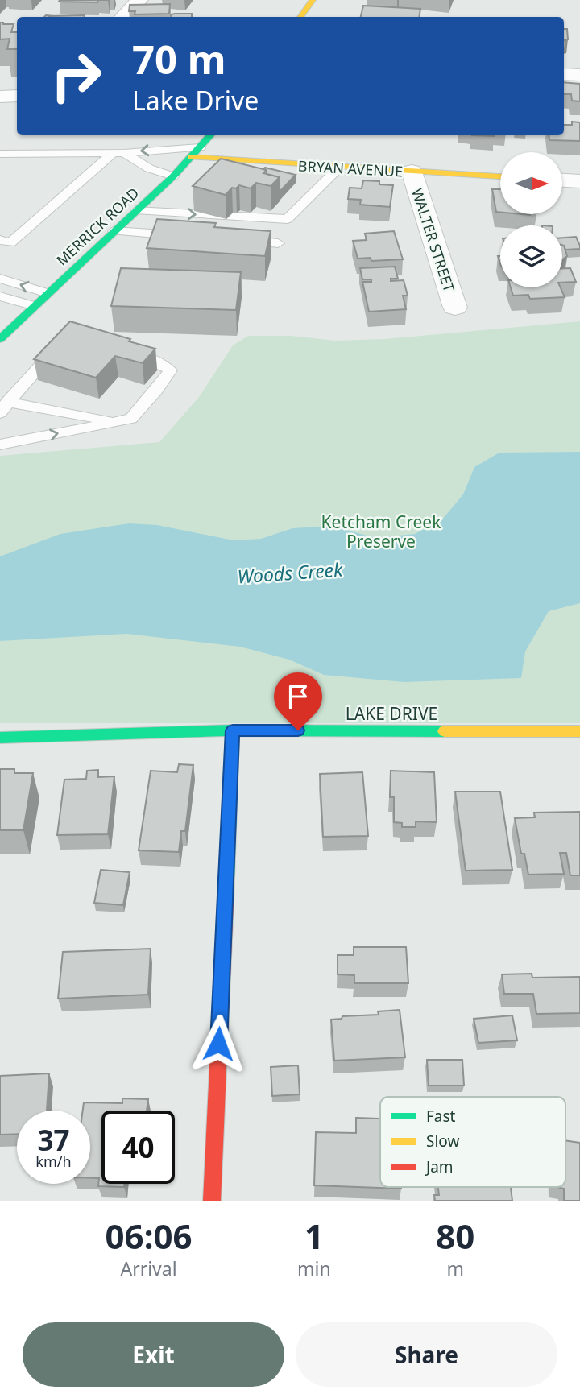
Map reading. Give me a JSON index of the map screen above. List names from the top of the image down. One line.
{"streets":{"street":["BRYAN AVENUE","MERRICK ROAD","WALTER STREET","LAKE DRIVE"]},"crossings":[["BRYAN AVENUE","MERRICK ROAD"],["BRYAN AVENUE","WALTER STREET"]],"water":["Woods Creek"],"parks":["Ketcham Creek Preserve"],"legend":["Fast","Slow","Jam"],"north":"right","page":{"turn":["70 m","Lake Drive"],"speed":"37 km/h","limit":"40","eta":["06:06","Arrival","1","min","80","m"],"buttons":["Exit","Share"]}}
